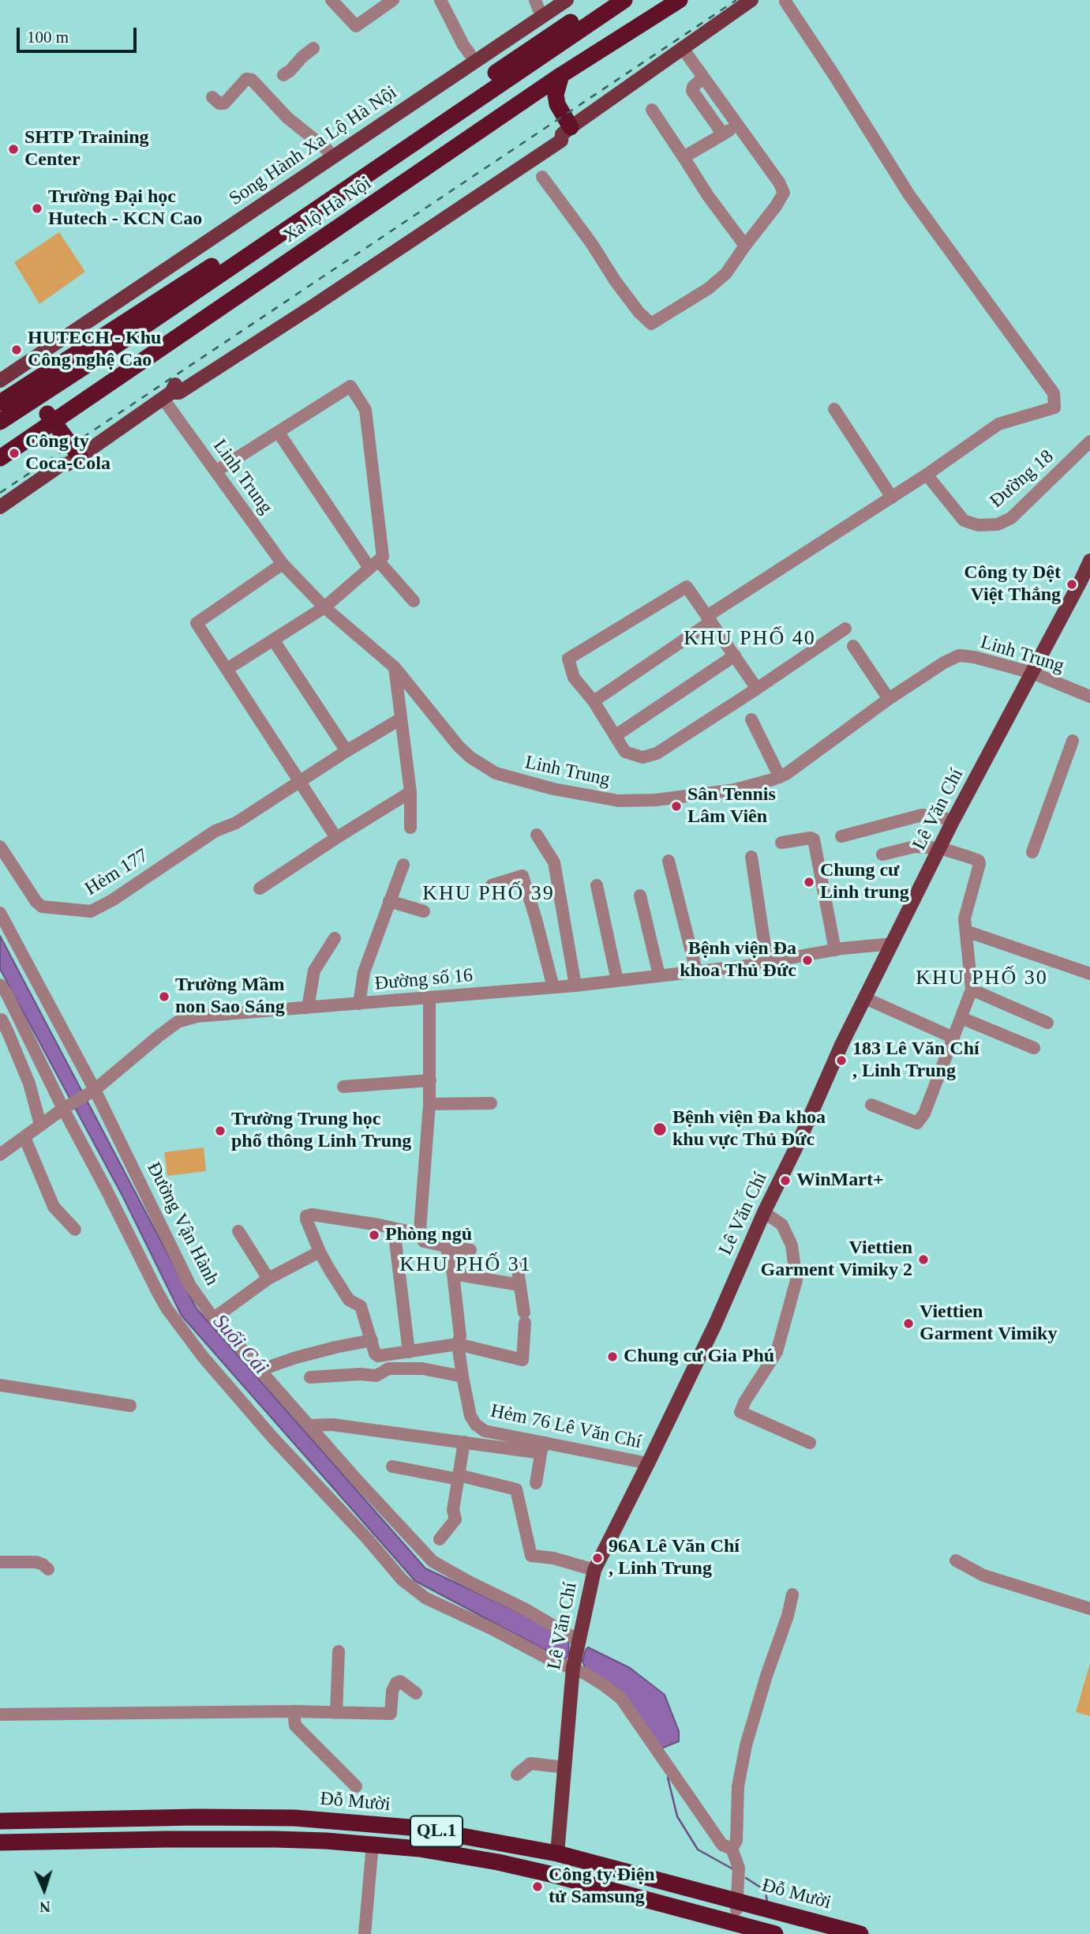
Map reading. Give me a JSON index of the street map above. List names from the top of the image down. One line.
{"streets":{"highway":["Xa lộ Hà Nội","Đỗ Mười","QL.1"],"main road":["Song Hành Xa Lộ Hà Nội","Lê Văn Chí"],"street":["Linh Trung","Đường 18","Hẻm 177","Đường số 16","Đường Vận Hành","Hẻm 76 Lê Văn Chí"]},"crossings":[["Linh Trung","Lê Văn Chí"],["Lê Văn Chí","Đường số 16"],["Lê Văn Chí","Đường Vận Hành"],["Lê Văn Chí","Hẻm 76 Lê Văn Chí"],["Lê Văn Chí","Đỗ Mười"],["Đường số 16","Đường Vận Hành"]],"districts":["KHU PHỐ 40","KHU PHỐ 39","KHU PHỐ 30","KHU PHỐ 31"],"water":["Suối Cái"],"places":["SHTP Training Center","Trường Đại học Hutech - KCN Cao","HUTECH - Khu Công nghệ Cao","Công ty Coca-Cola","Công ty Dệt Việt Thắng","Sân Tennis Lâm Viên","Chung cư Linh trung","Bệnh viện Đa khoa Thủ Đức","Trường Mầm non Sao Sáng","183 Lê Văn Chí , Linh Trung","Bệnh viện Đa khoa khu vực Thủ Đức","Trường Trung học phổ thông Linh Trung","WinMart+","Phòng ngủ","Viettien Garment Vimiky 2","Viettien Garment Vimiky","Chung cư Gia Phú","96A Lê Văn Chí , Linh Trung","Công ty Điện tử Samsung"],"scale_bar":"100 m","north":"bottom"}
